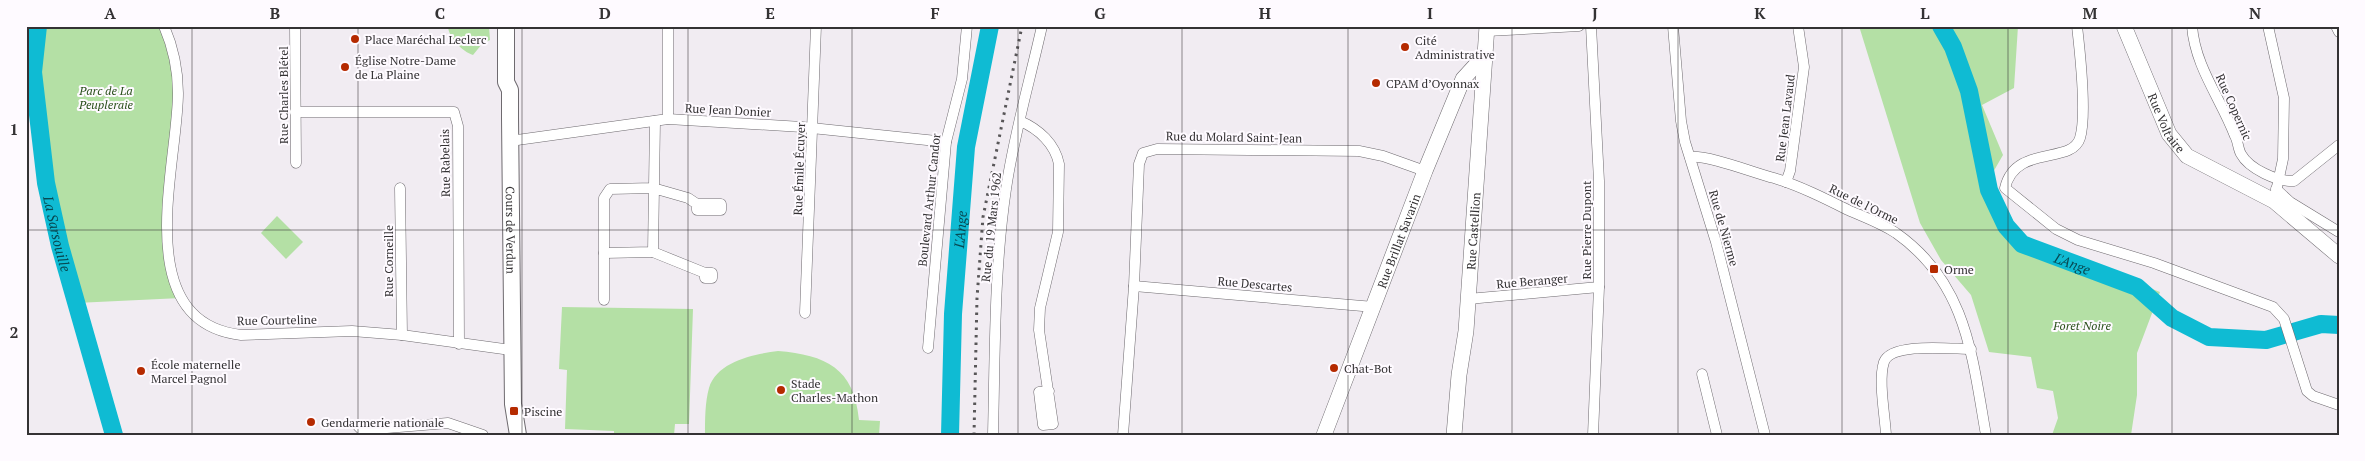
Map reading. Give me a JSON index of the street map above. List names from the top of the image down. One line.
{"streets":{"main road":["Rue Voltaire","Cours de Verdun","Rue Castellion","Rue Brillat Savarin"],"street":["Rue Charles Blétel","Rue Copernic","Rue Jean Donier","Rue Jean Lavaud","Rue du Molard Saint-Jean","Rue Rabelais","Rue Émile Écuyer","Boulevard Arthur Candor","Rue de l'Orme","Rue du 19 Mars 1962","Rue de Nierme","Rue Pierre Dupont","Rue Corneille","Rue Beranger","Rue Descartes","Rue Courteline"]},"crossings":[["Rue Charles Blétel","Rue Rabelais"],["Rue Copernic","Rue Voltaire"],["Rue Jean Donier","Rue Émile Écuyer"],["Rue Jean Donier","Boulevard Arthur Candor"],["Rue Jean Donier","Cours de Verdun"],["Rue Jean Lavaud","Rue de l'Orme"],["Rue du Molard Saint-Jean","Rue Brillat Savarin"],["Rue du Molard Saint-Jean","Rue Descartes"],["Rue Rabelais","Rue Courteline"],["Rue de l'Orme","Rue de Nierme"],["Cours de Verdun","Rue Courteline"],["Rue Pierre Dupont","Rue Beranger"],["Rue Castellion","Rue Brillat Savarin"],["Rue Castellion","Rue Beranger"],["Rue Brillat Savarin","Rue Descartes"],["Rue Corneille","Rue Courteline"]],"water":["L'Ange","La Sarsouille"],"parks":["Parc de La Peupleraie","Foret Noire"],"places":{"other":["Place Maréchal Leclerc","Cité Administrative","Église Notre-Dame de La Plaine","CPAM d’Oyonnax","Chat-Bot","École maternelle Marcel Pagnol","Stade Charles-Mathon","Gendarmerie nationale"],"transit":["Orme","Piscine"]},"grid":{"columns":["A","B","C","D","E","F","G","H","I","J","K","L","M","N"],"rows":["1","2"]}}
